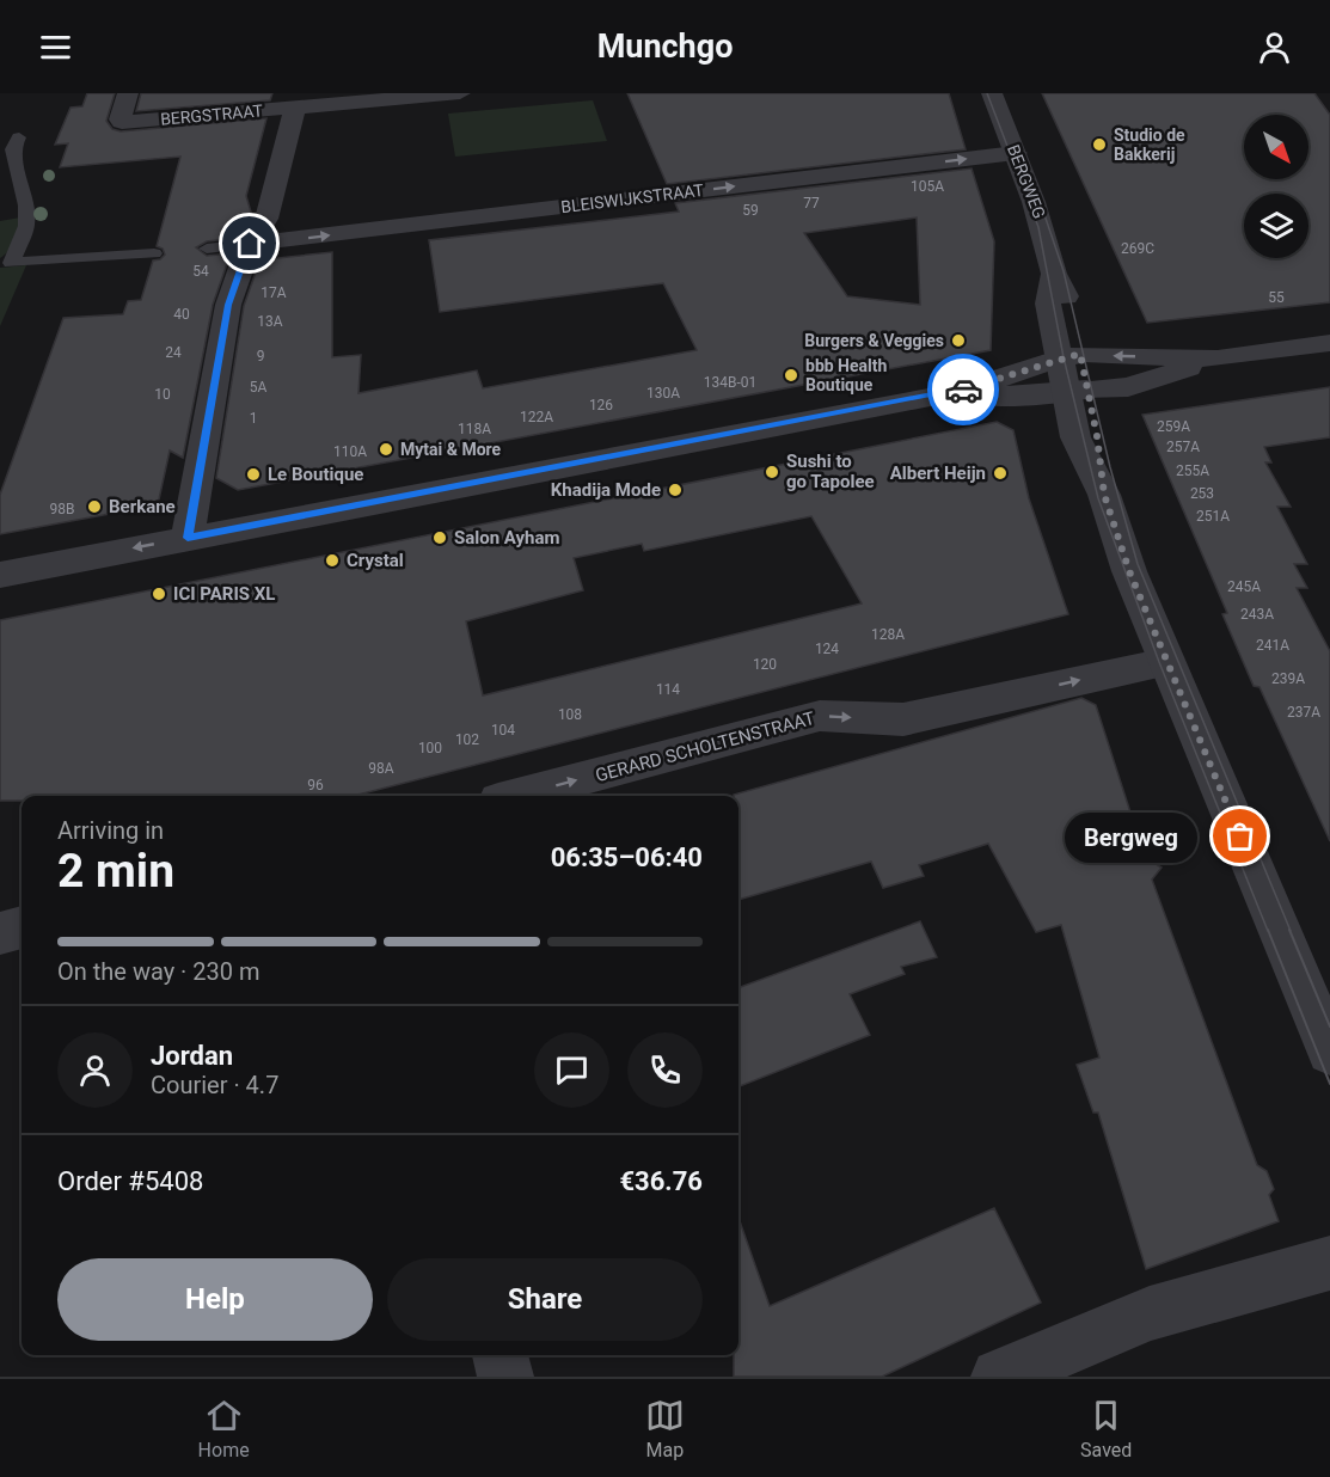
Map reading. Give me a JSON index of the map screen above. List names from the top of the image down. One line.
{"streets":{"street":["BERGSTRAAT","BERGWEG","BLEISWIJKSTRAAT","GERARD SCHOLTENSTRAAT"]},"crossings":[["BERGWEG","BLEISWIJKSTRAAT"],["BERGWEG","GERARD SCHOLTENSTRAAT"]],"places":["Studio de Bakkerij","Burgers & Veggies","bbb Health Boutique","Mytai & More","Sushi to go Tapolee","Albert Heijn","Le Boutique","Khadija Mode","Berkane","Salon Ayham","Crystal","ICI PARIS XL","Bergweg"],"house_numbers":["105A","77","59","269C","54","17A","55","40","13A","24","9","134B-01","5A","130A","10","126","122A","1","259A","118A","257A","110A","255A","253","98B","251A","245A","243A","128A","241A","124","120","239A","114","237A","108","104","102","100","98A","96"],"north":"bottom right","page":{"header":"Munchgo","heading":["2 min","Arriving in","06:35–06:40"],"panel":["Jordan","Courier · 4.7","Order #5408","€36.76"],"bubble":"Bergweg","bar":"On the way · 230 m","buttons":["Help","Share"],"tabs":["Home","Map","Saved"]}}
